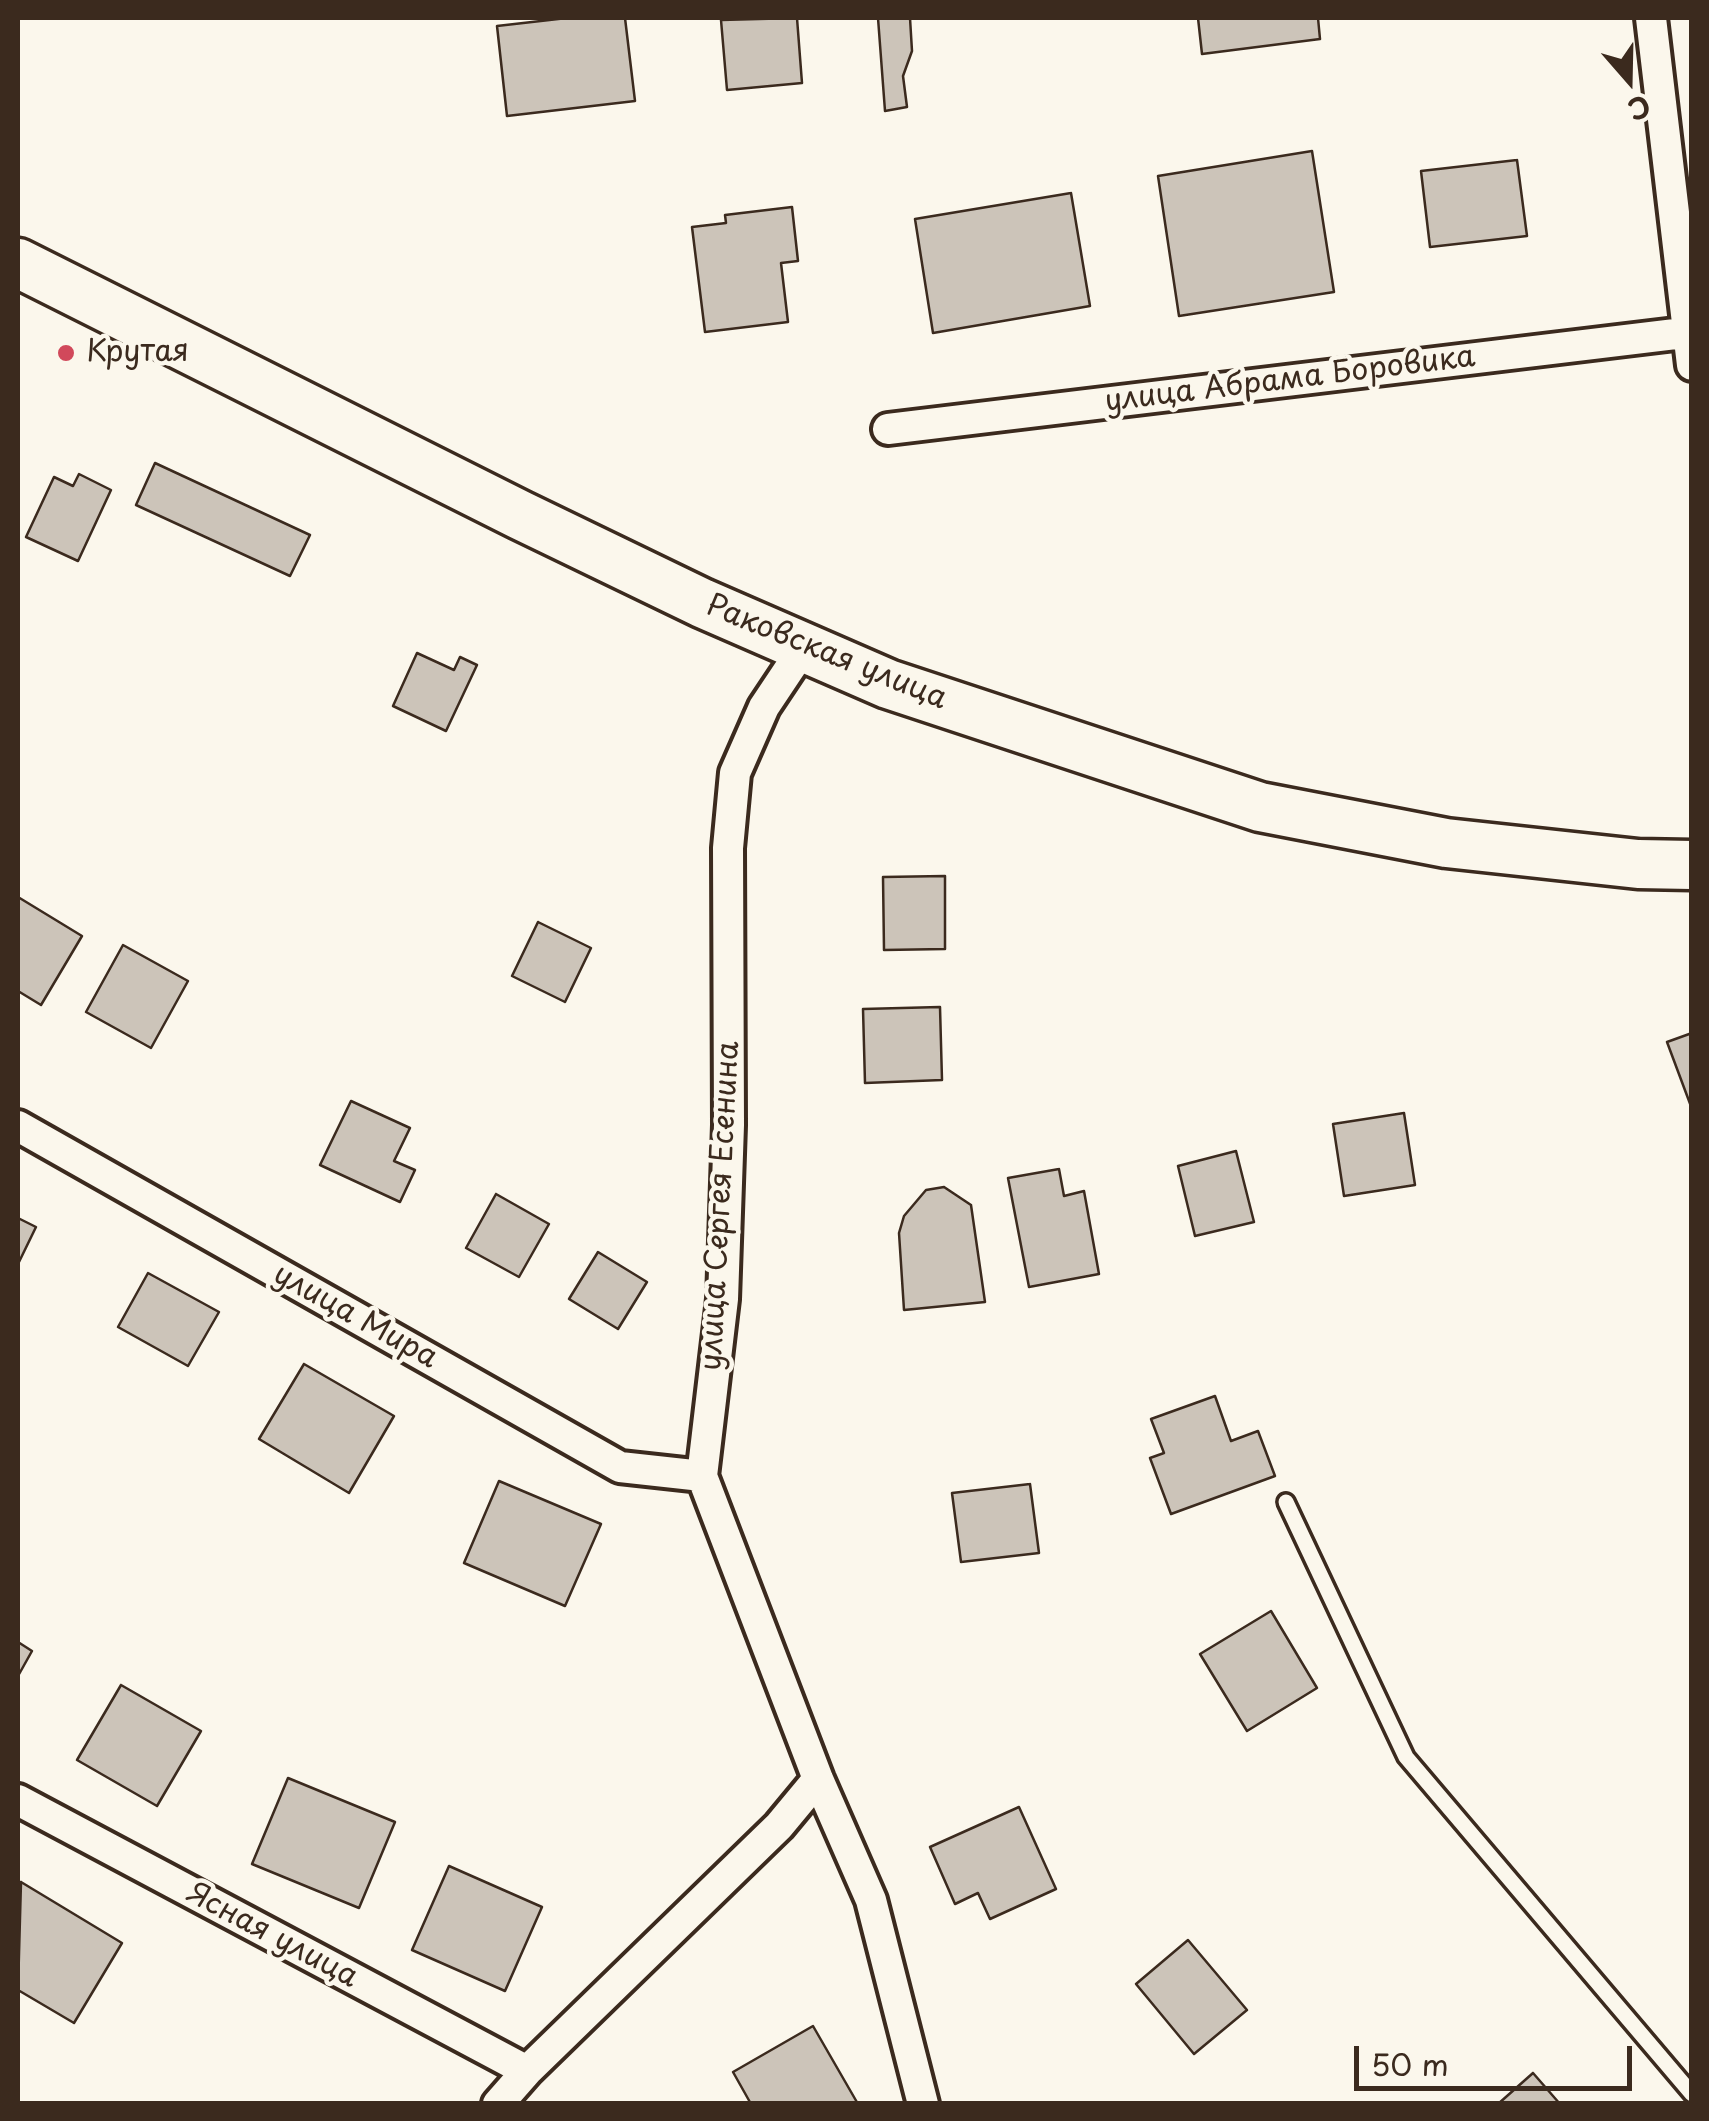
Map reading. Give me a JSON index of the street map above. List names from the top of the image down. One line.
{"streets":{"main road":["Раковская улица"],"street":["улица Абрама Боровика","улица Сергея Есенина","улица Мира","Ясная улица"]},"crossings":[["Раковская улица","улица Сергея Есенина"],["улица Сергея Есенина","улица Мира"]],"places":["Крутая"],"scale_bar":"50 m","north":"bottom"}
